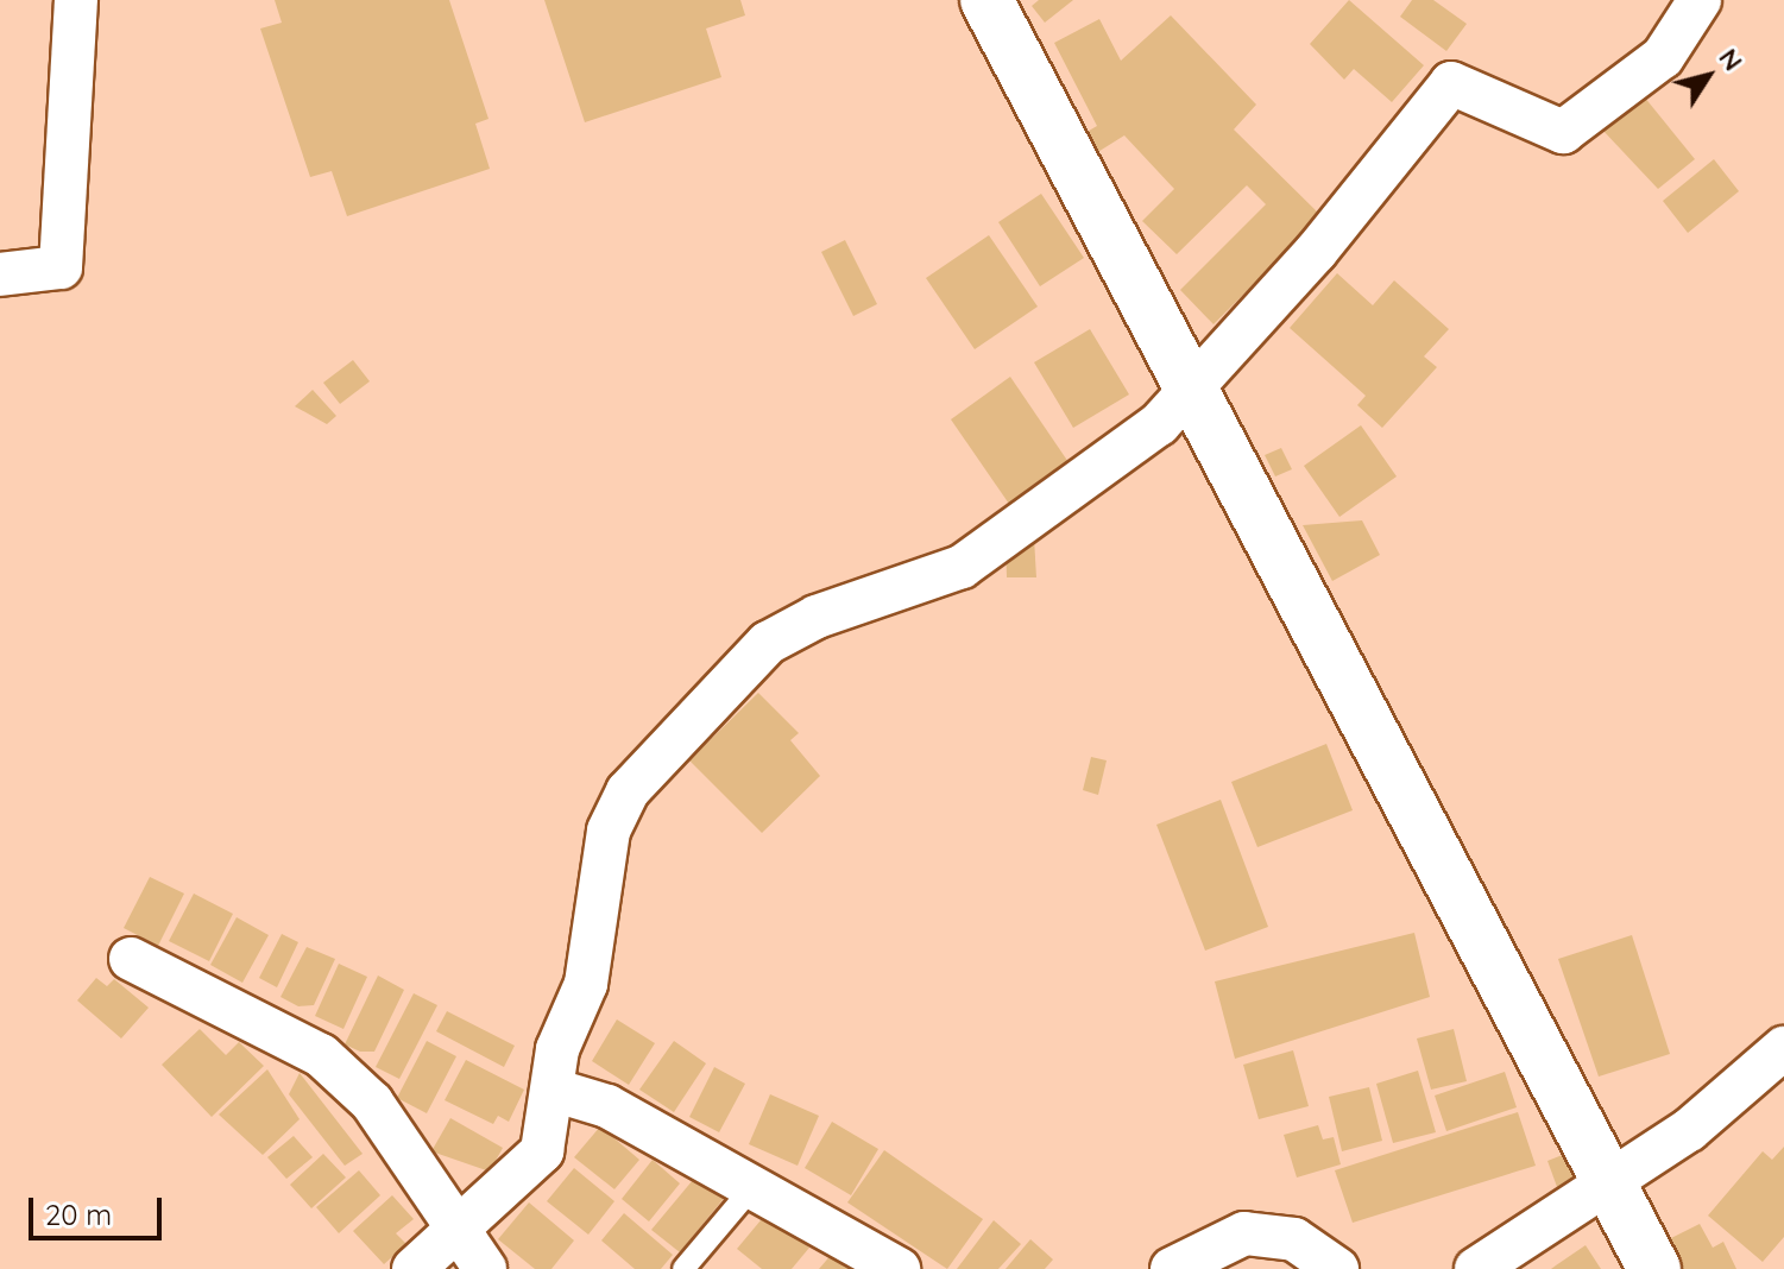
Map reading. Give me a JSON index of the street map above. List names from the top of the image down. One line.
{"scale_bar":"20 m","north":"top right"}
